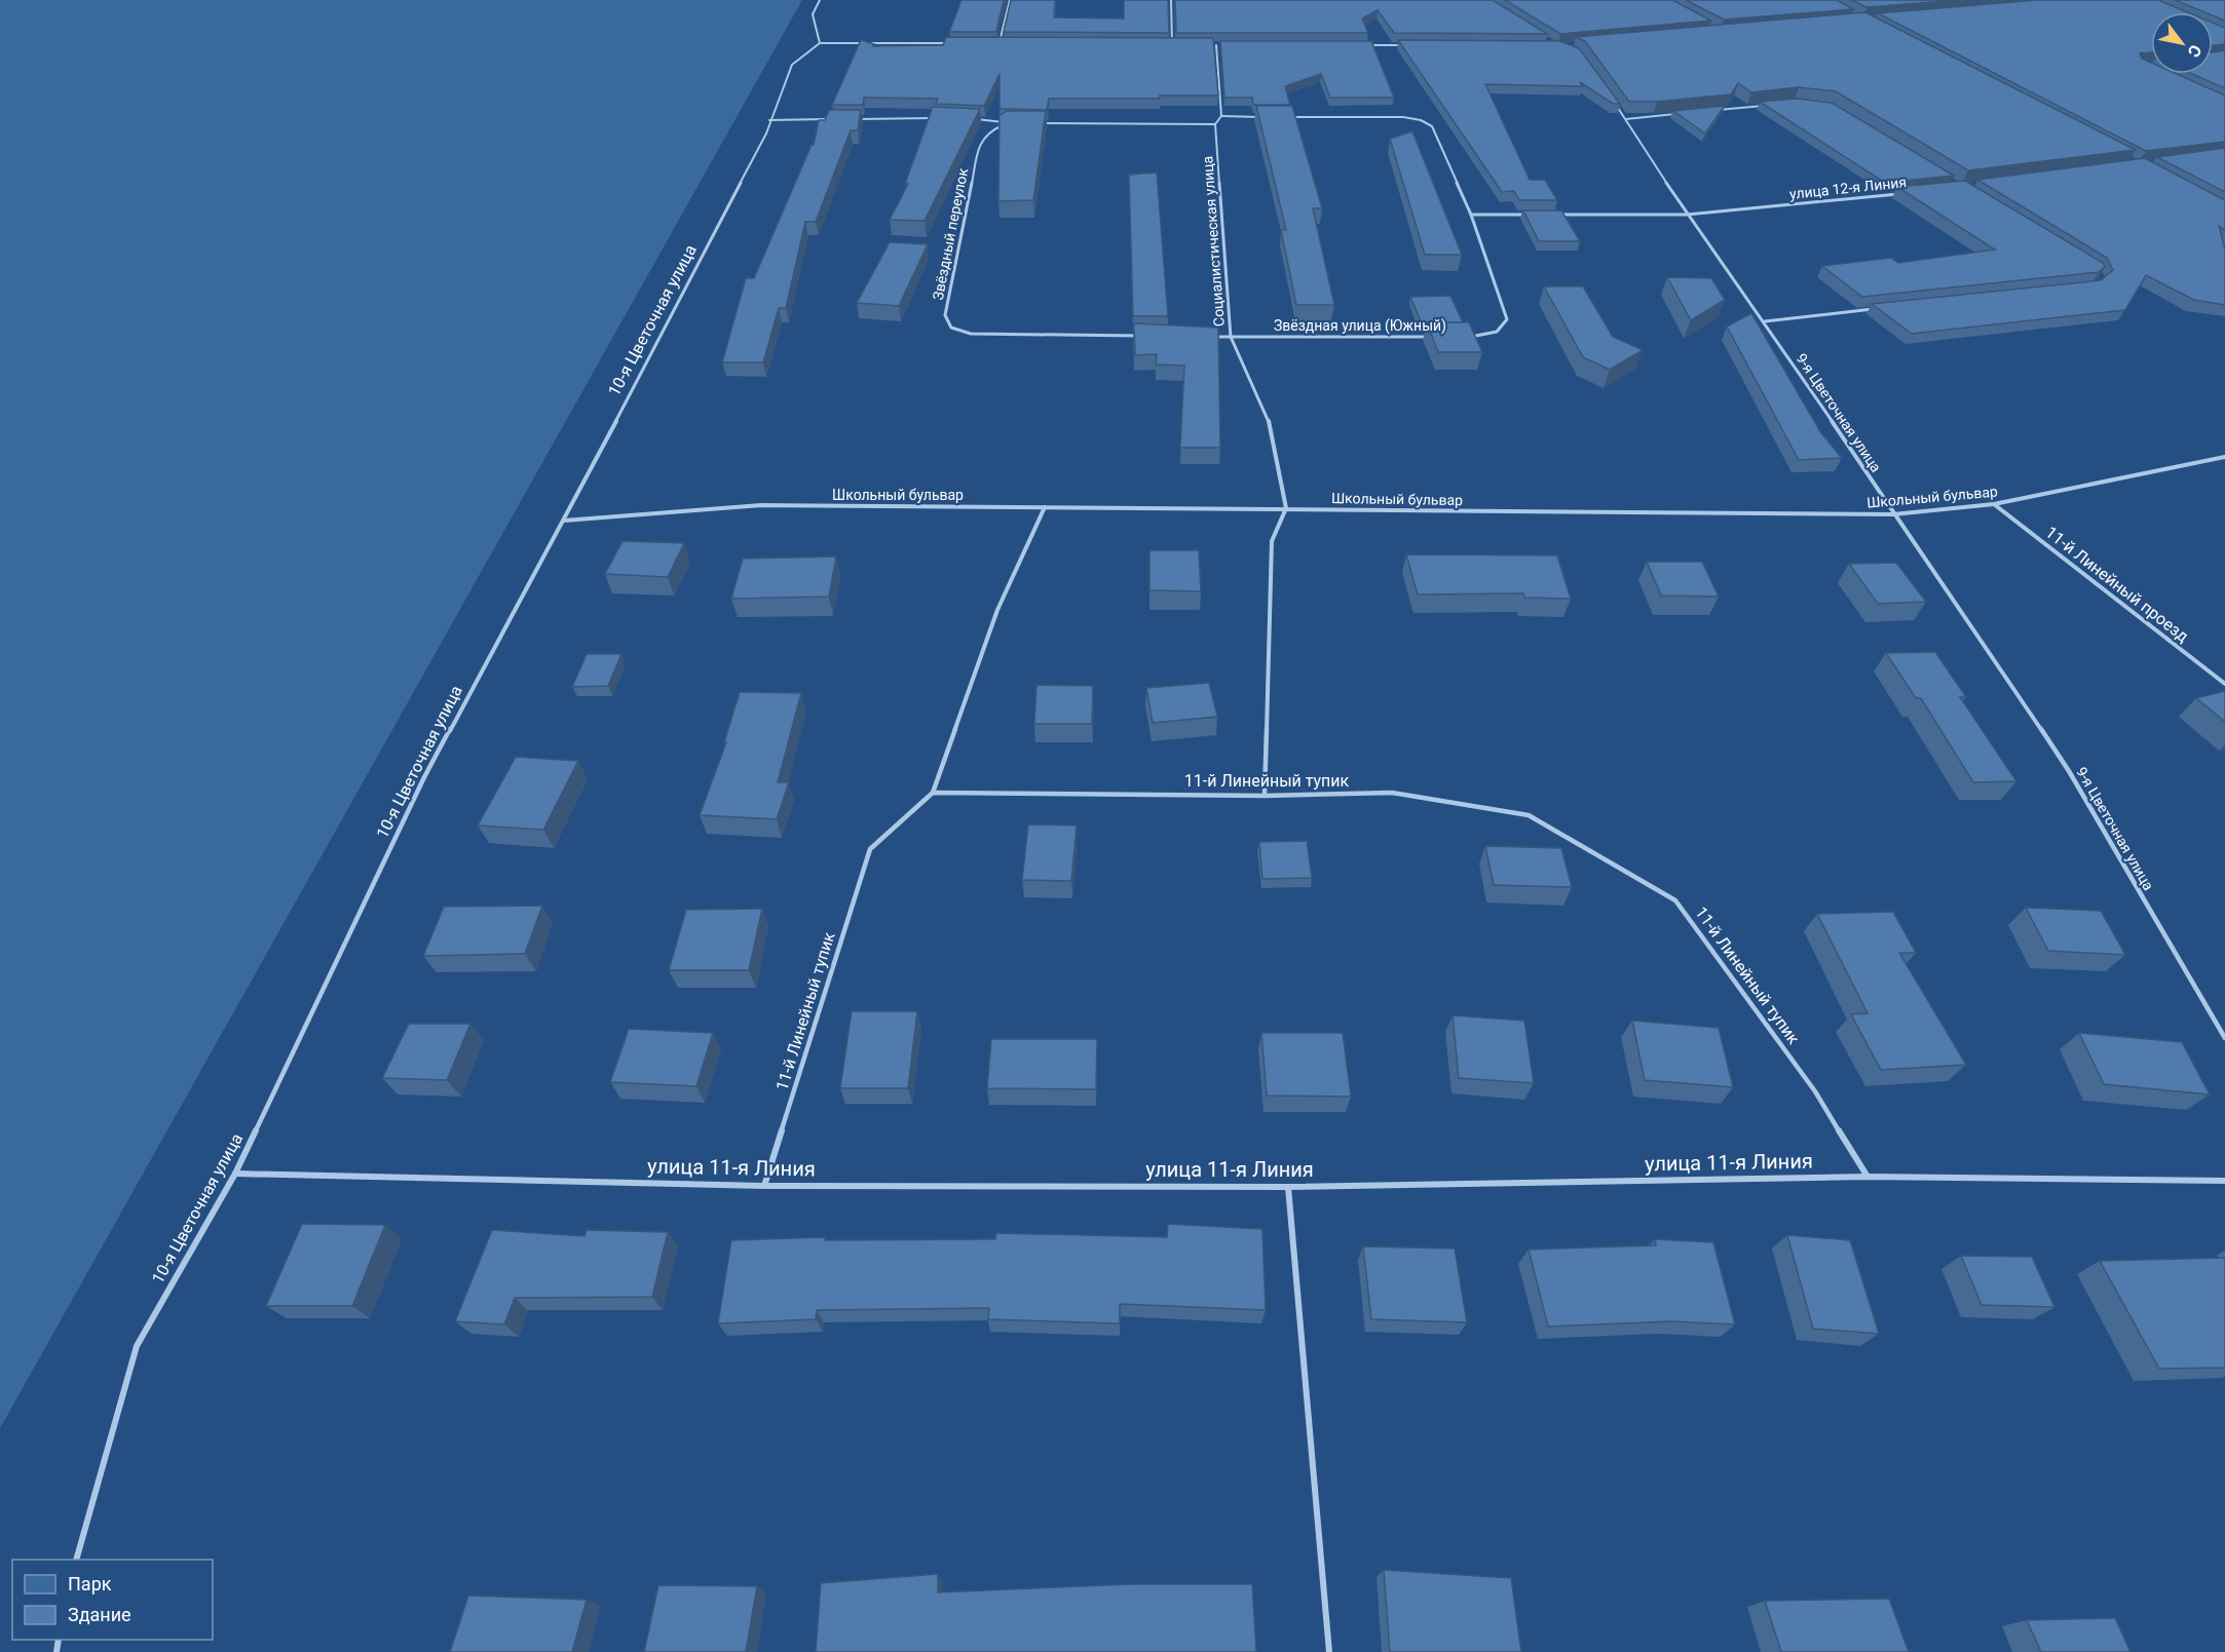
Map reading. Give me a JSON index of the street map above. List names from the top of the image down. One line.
{"streets":{"lane":["улица 12-я Линия","Звёздный переулок","Социалистическая улица","10-я Цветочная улица","Звёздная улица (Южный)","9-я Цветочная улица","Школьный бульвар","11-й Линейный проезд","11-й Линейный тупик","улица 11-я Линия"]},"crossings":[["улица 12-я Линия","9-я Цветочная улица"],["Социалистическая улица","Звёздная улица (Южный)"],["Социалистическая улица","Школьный бульвар"],["10-я Цветочная улица","Школьный бульвар"],["10-я Цветочная улица","улица 11-я Линия"],["9-я Цветочная улица","Школьный бульвар"],["Школьный бульвар","11-й Линейный проезд"],["11-й Линейный тупик","улица 11-я Линия"]],"legend":["Парк","Здание"],"north":"bottom right"}
